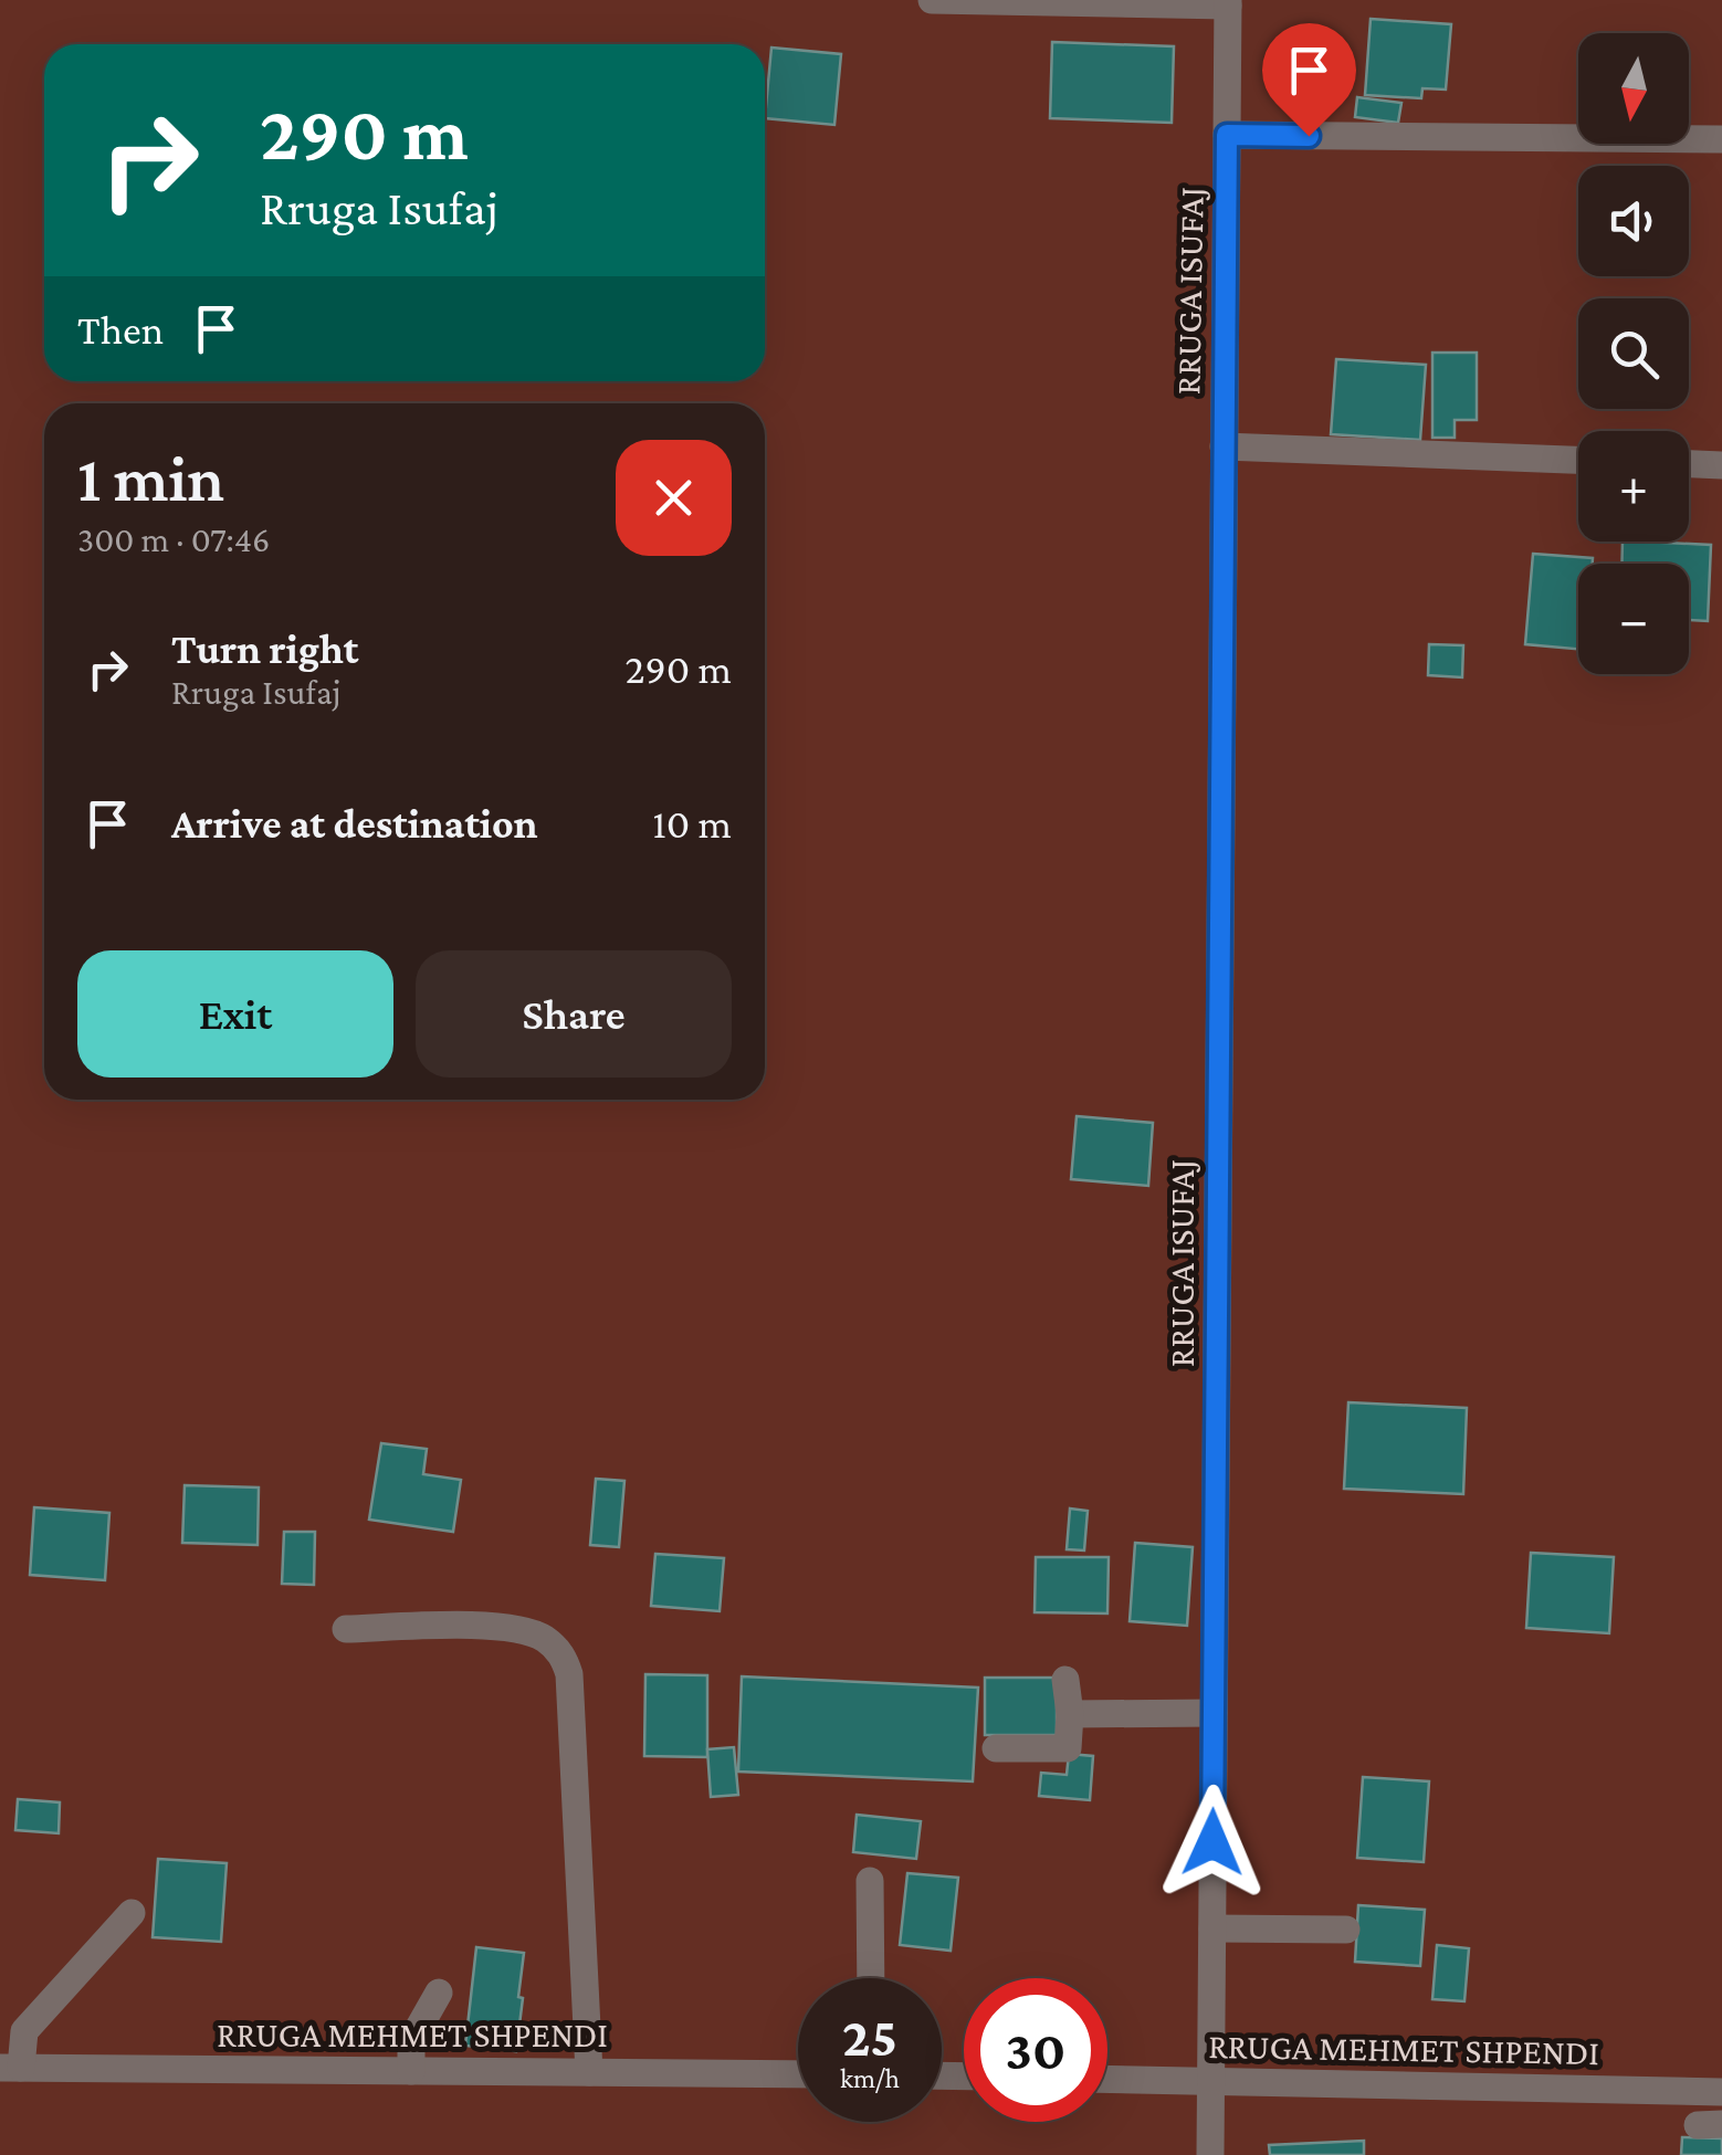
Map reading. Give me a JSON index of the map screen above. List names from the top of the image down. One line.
{"streets":{"street":["RRUGA ISUFAJ","RRUGA MEHMET SHPENDI"]},"crossings":[["RRUGA ISUFAJ","RRUGA MEHMET SHPENDI"]],"north":"bottom","page":{"map_buttons":["+","−"],"turn":["290 m","Rruga Isufaj"],"then":"Then","heading":["1 min","300 m · 07:46"],"list":[{"name":"Turn right","note":"Rruga Isufaj","value":"290 m"},{"name":"Arrive at destination","value":"10 m"}],"buttons":["Exit","Share"],"speed":"25 km/h","limit":"30"}}
